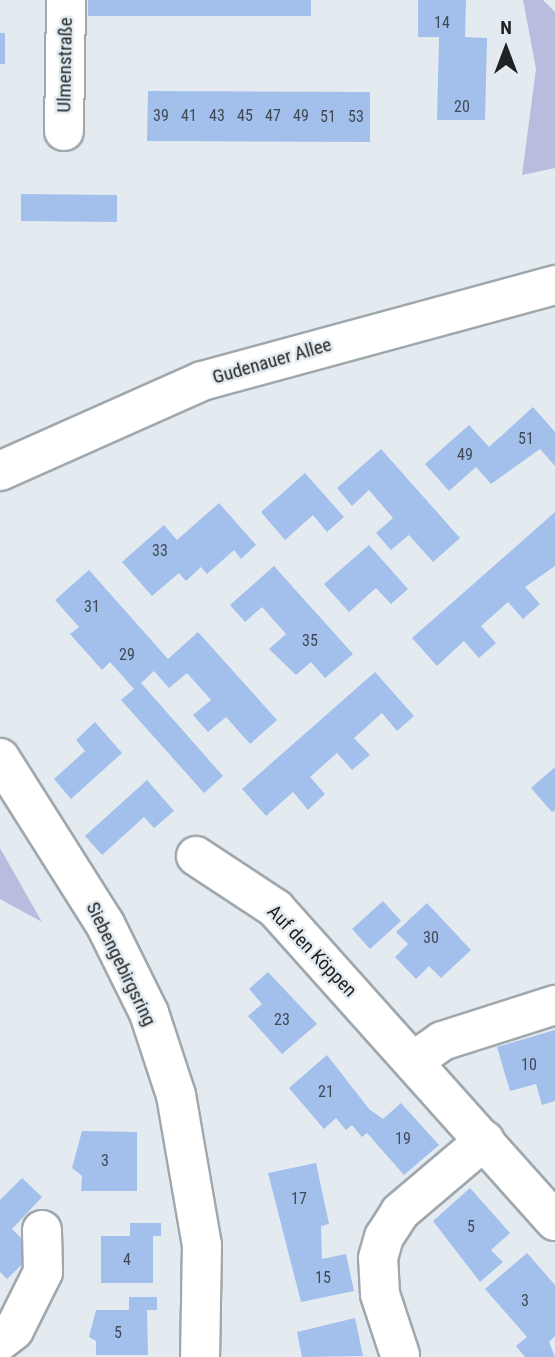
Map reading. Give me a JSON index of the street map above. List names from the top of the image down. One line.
{"streets":{"street":["Ulmenstraße","Gudenauer Allee","Auf den Köppen","Siebengebirgsring"]},"house_numbers":["14","20","39","41","43","45","47","49","51","53","51","49","33","31","35","29","30","23","10","21","19","3","17","5","4","15","3","5"],"north":"top"}
